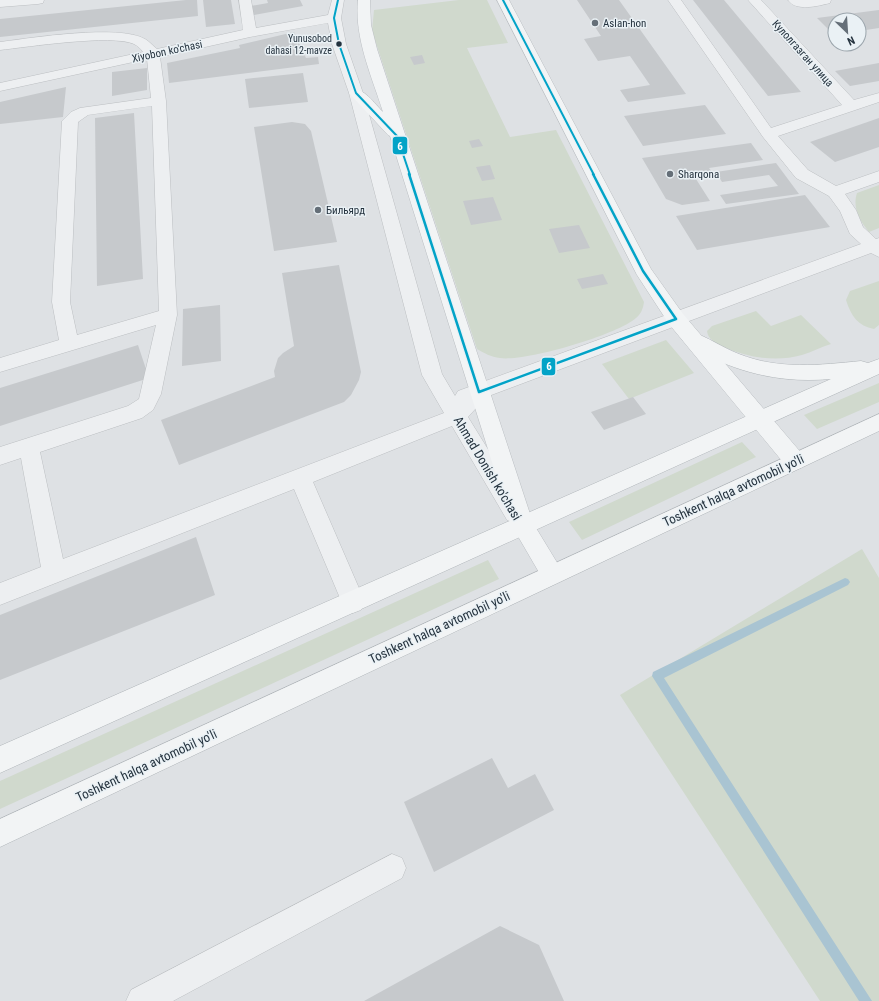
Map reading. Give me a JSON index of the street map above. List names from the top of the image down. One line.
{"streets":{"main road":["Ahmad Donish ko'chasi","Toshkent halqa avtomobil yo'li"],"street":["Xiyobon ko'chasi","Кулолгазган улица"]},"crossings":[["Xiyobon ko'chasi","Ahmad Donish ko'chasi"]],"places":["Aslan-hon","Yunusobod dahasi 12-mavze","Sharqona","Бильярд"],"lines":["transit line 6"],"north":"bottom right"}
